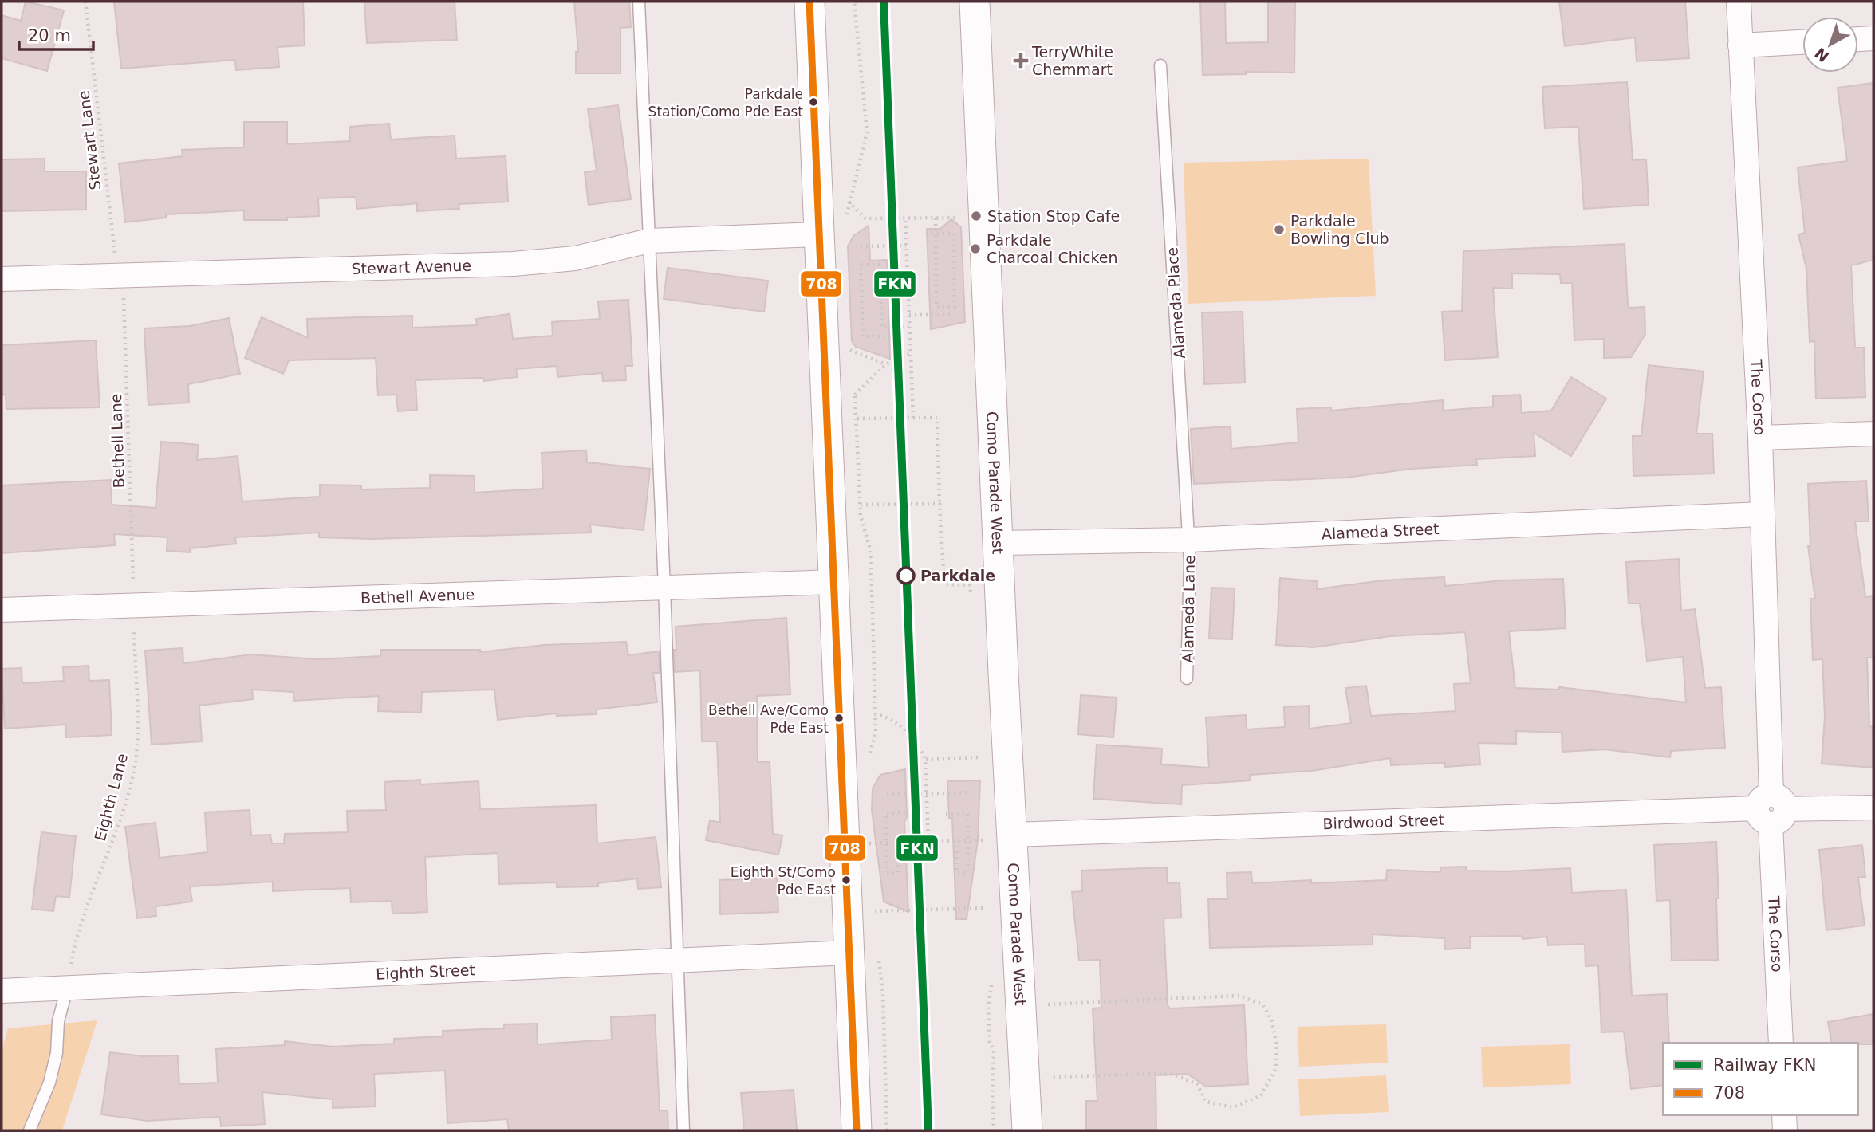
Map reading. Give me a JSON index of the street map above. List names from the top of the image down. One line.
{"streets":{"street":["Stewart Avenue","The Corso","Como Parade West","Alameda Street","Bethell Avenue","Birdwood Street","Eighth Street"],"lane":["Alameda Place","Alameda Lane"],"path":["Stewart Lane","Bethell Lane","Eighth Lane"]},"crossings":[["Stewart Lane","Stewart Avenue"],["Stewart Lane","Bethell Lane"],["Stewart Avenue","Bethell Lane"],["Alameda Place","Alameda Street"],["Alameda Place","Alameda Lane"],["The Corso","Alameda Street"],["The Corso","Birdwood Street"],["Bethell Lane","Bethell Avenue"],["Bethell Lane","Eighth Lane"],["Como Parade West","Alameda Street"],["Como Parade West","Birdwood Street"],["Alameda Street","Alameda Lane"],["Bethell Avenue","Eighth Lane"],["Eighth Lane","Eighth Street"]],"places":{"health":["TerryWhite Chemmart"],"other":["Parkdale Station/Como Pde East","Station Stop Cafe","Parkdale Bowling Club","Parkdale Charcoal Chicken","Parkdale","Bethell Ave/Como Pde East","Eighth St/Como Pde East"]},"lines":["rail line FKN","transit line 708"],"legend":["Railway FKN","708"],"scale_bar":"20 m","north":"bottom left"}
